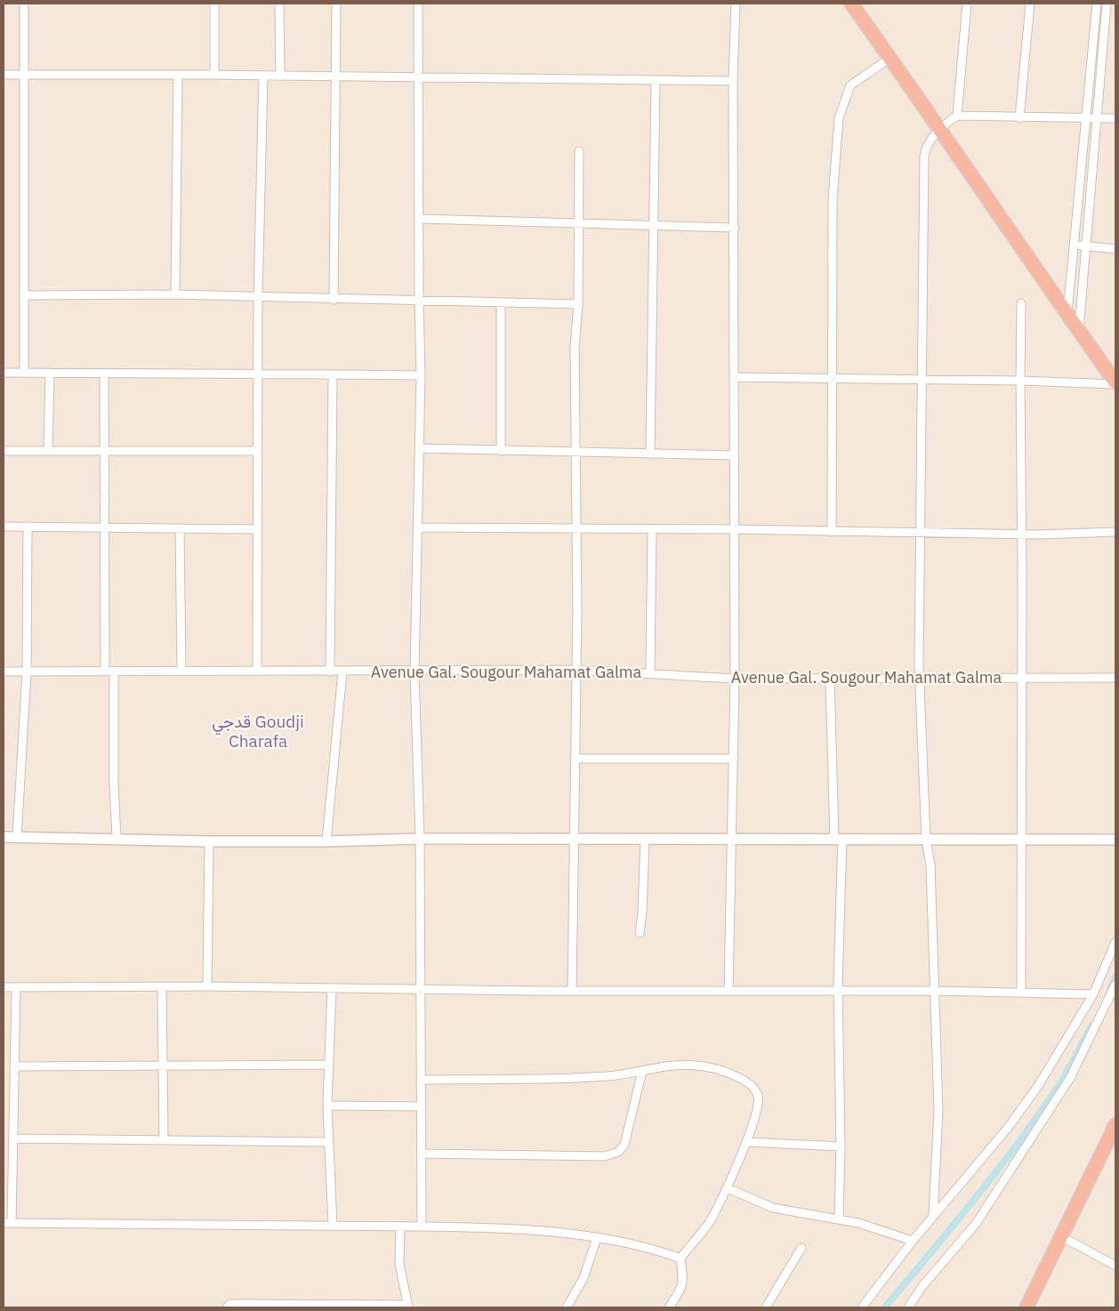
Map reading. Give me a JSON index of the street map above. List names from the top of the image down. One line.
{"streets":{"street":["Avenue Gal. Sougour Mahamat Galma"]},"districts":["قدجي Goudji Charafa"]}
